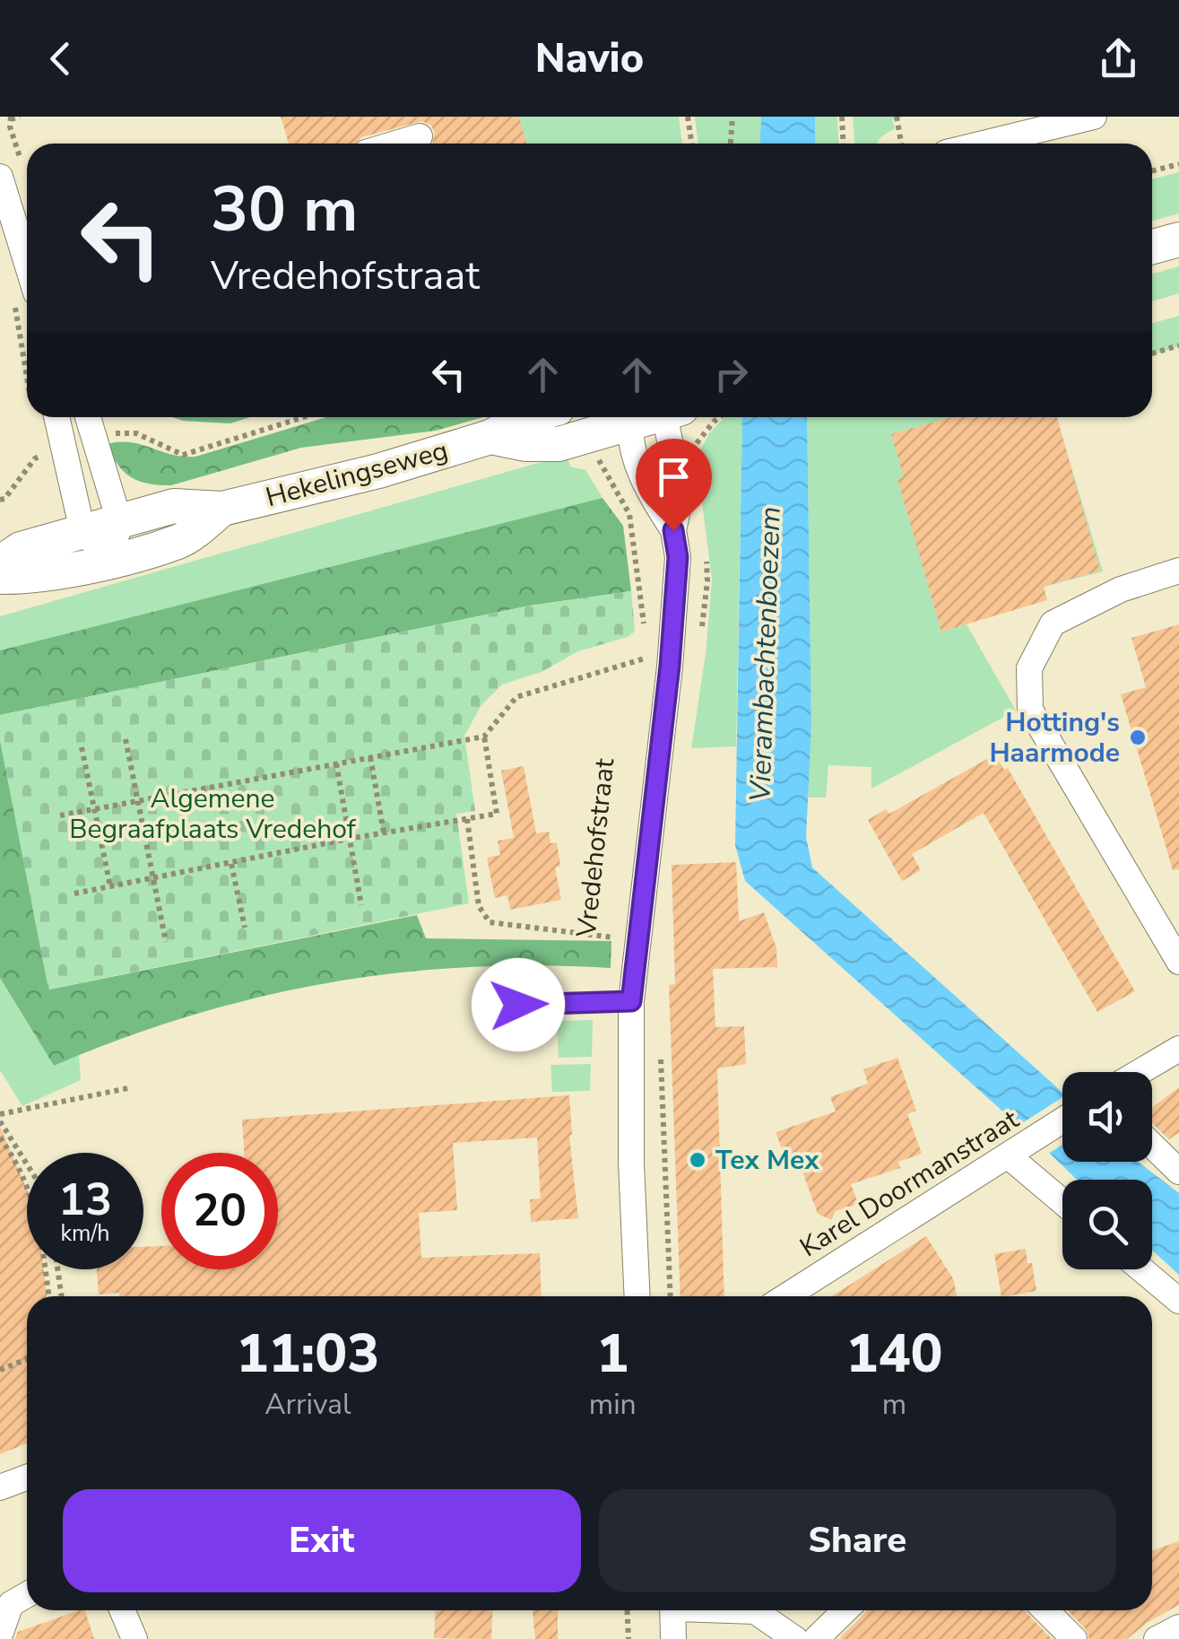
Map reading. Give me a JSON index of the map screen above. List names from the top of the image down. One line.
{"streets":{"street":["Hekelingseweg","Vredehofstraat","Karel Doormanstraat"]},"water":["Vierambachtenboezem"],"parks":["Algemene Begraafplaats Vredehof"],"places":["Hotting's Haarmode","Tex Mex"],"page":{"header":"Navio","turn":["30 m","Vredehofstraat"],"speed":"13 km/h","limit":"20","eta":["11:03","Arrival","1","min","140","m"],"buttons":["Exit","Share"]}}
